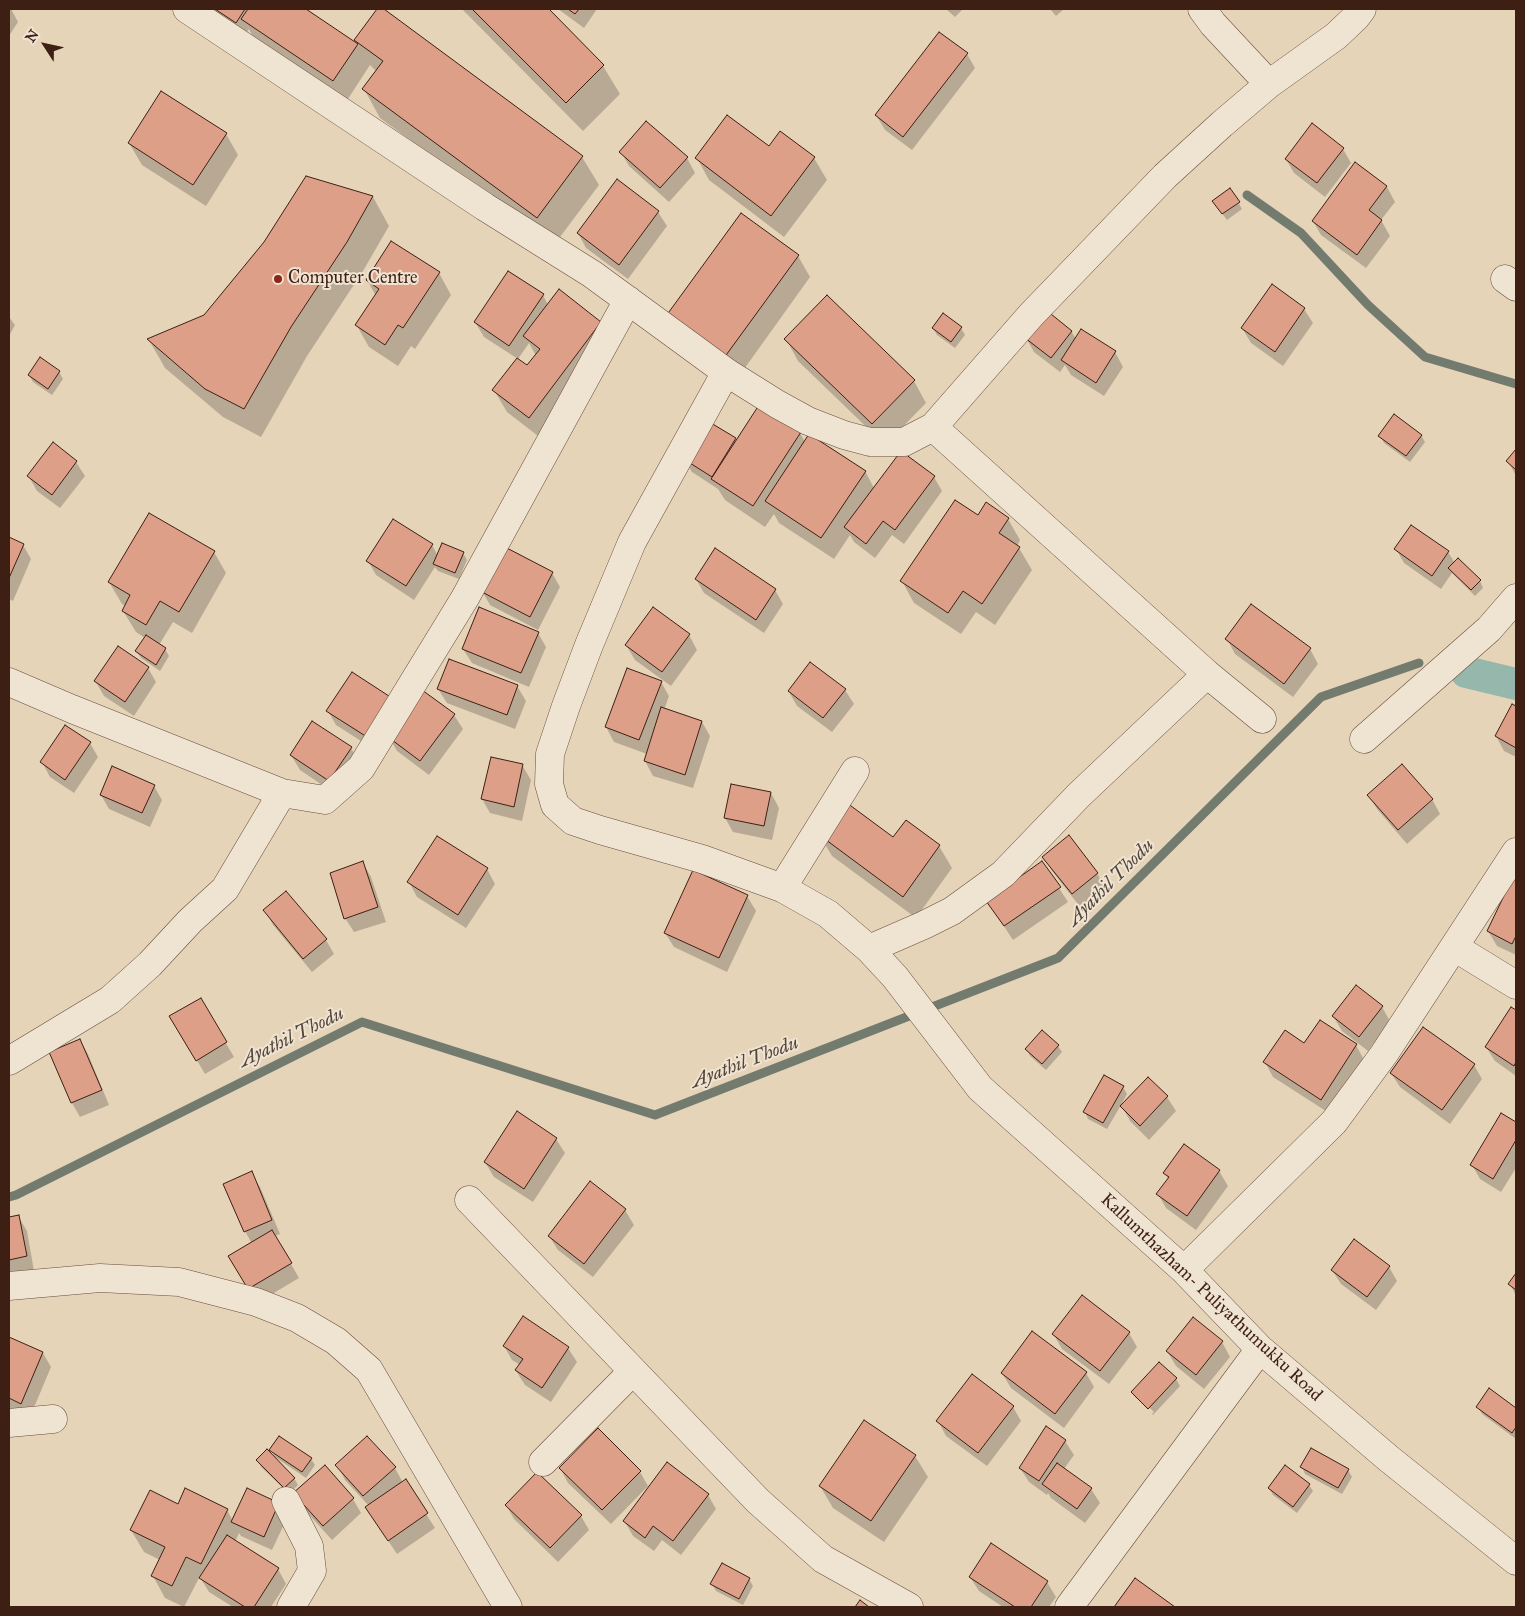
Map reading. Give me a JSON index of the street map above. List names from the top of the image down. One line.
{"streets":{"street":["Kallumthazham- Puliyathumukku Road"]},"water":["Ayathil Thodu"],"places":["Computer Centre"],"north":"top left"}
